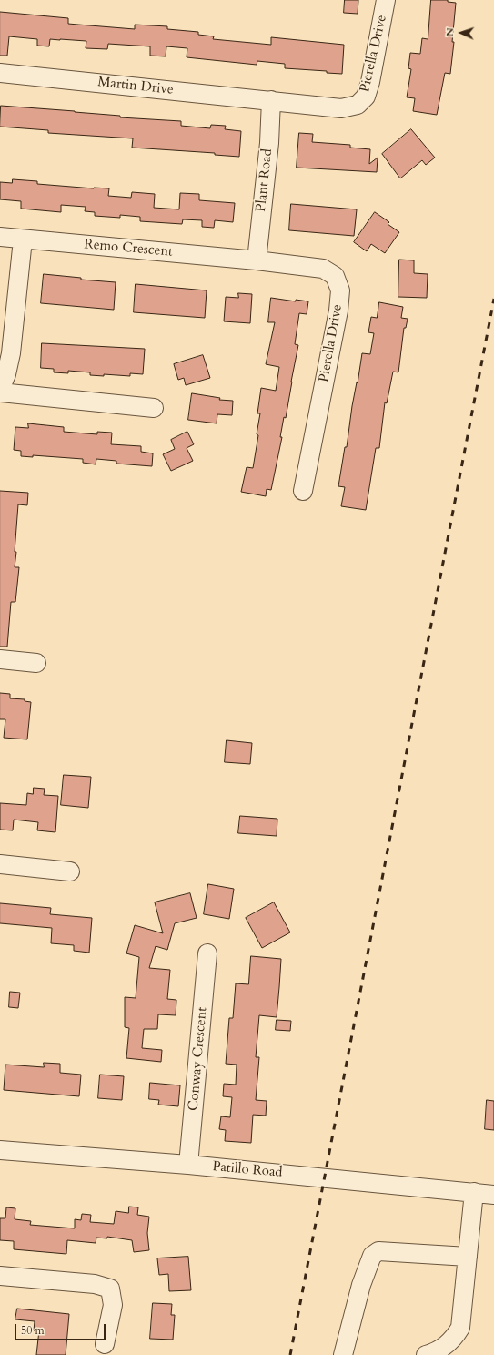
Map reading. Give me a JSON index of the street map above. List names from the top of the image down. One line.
{"streets":{"street":["Pierella Drive","Martin Drive","Plant Road","Remo Crescent","Conway Crescent","Patillo Road"]},"crossings":[["Pierella Drive","Martin Drive"],["Pierella Drive","Plant Road"],["Pierella Drive","Remo Crescent"],["Martin Drive","Plant Road"],["Plant Road","Remo Crescent"],["Conway Crescent","Patillo Road"]],"scale_bar":"50 m","north":"left"}
